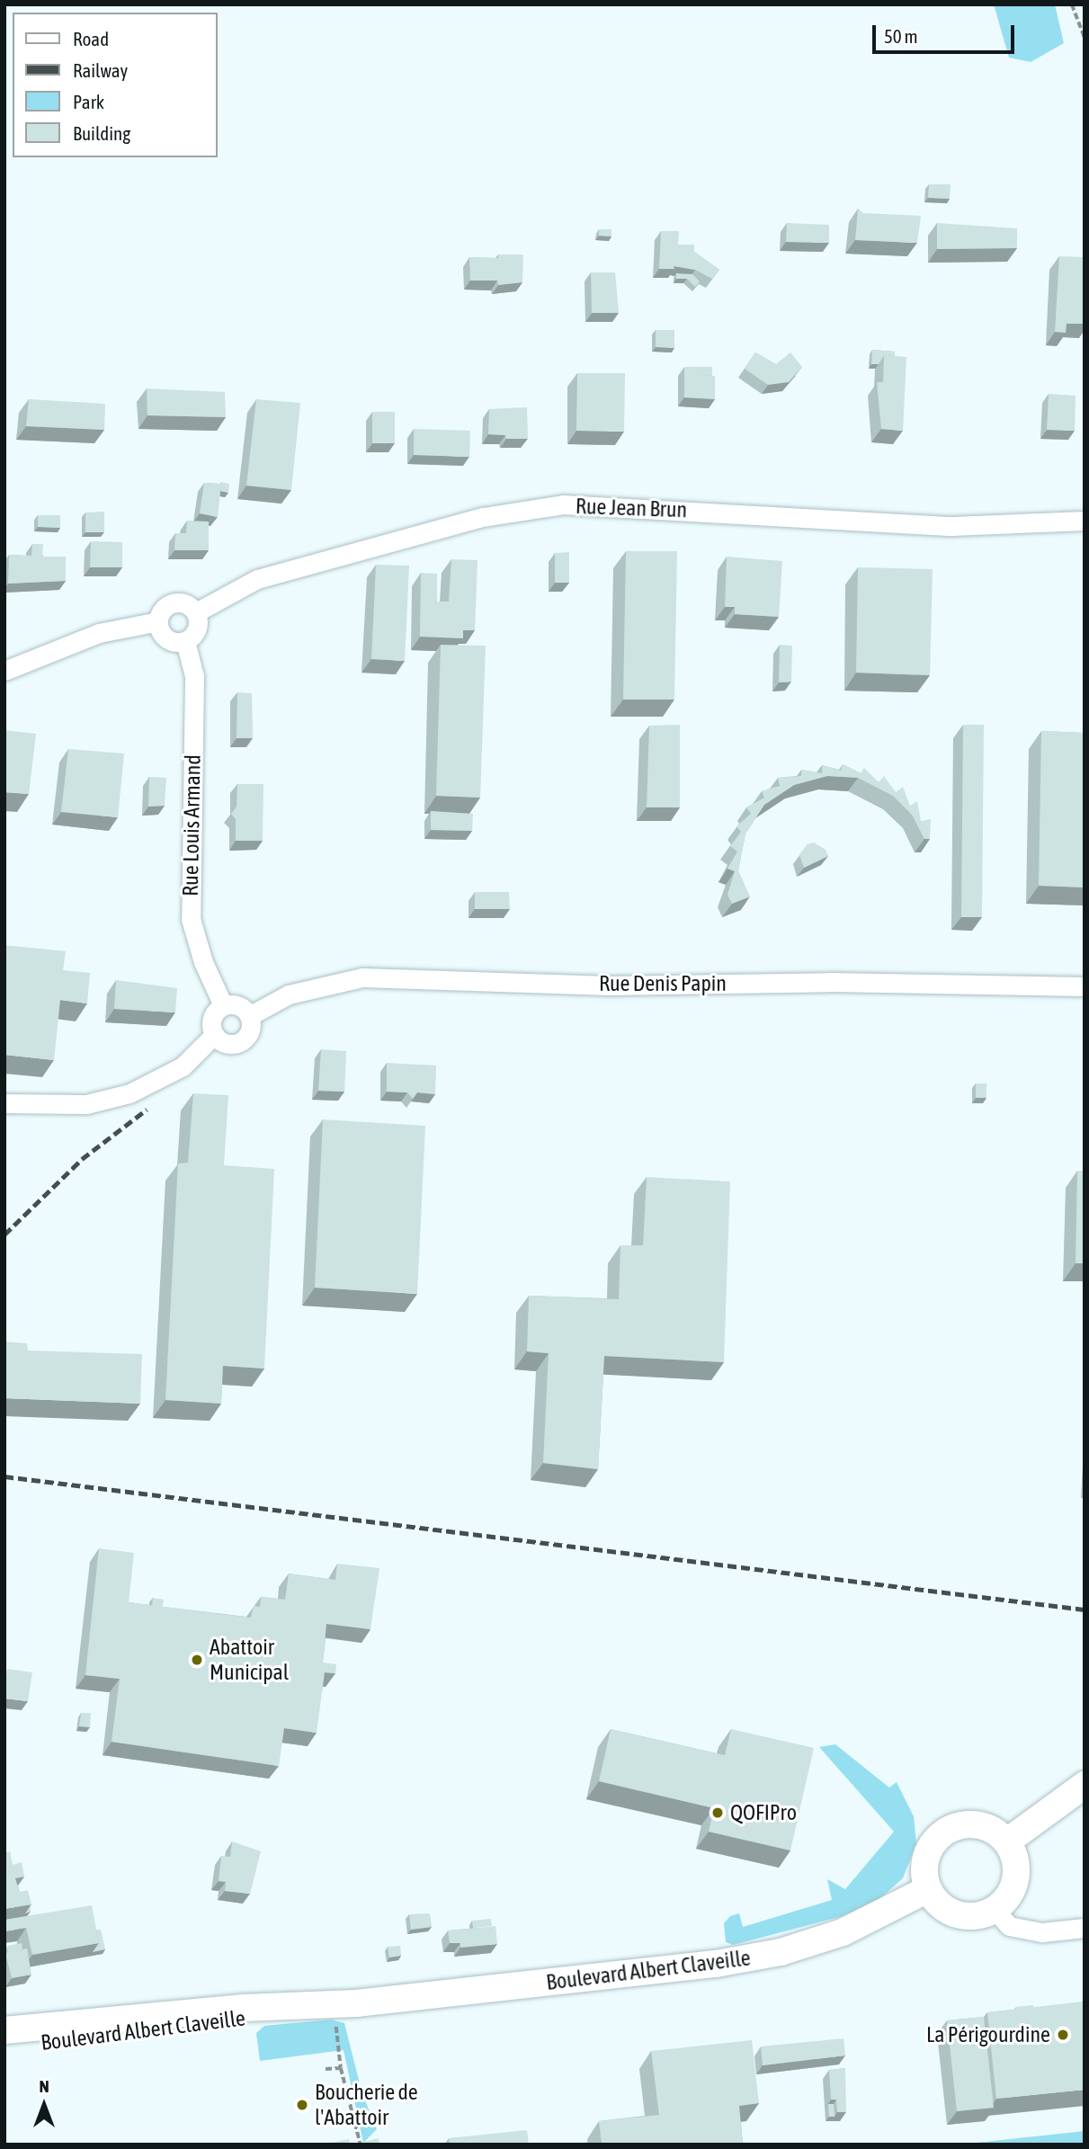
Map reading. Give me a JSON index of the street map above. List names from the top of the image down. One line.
{"streets":{"main road":["Boulevard Albert Claveille"],"street":["Rue Jean Brun","Rue Louis Armand","Rue Denis Papin"]},"crossings":[["Rue Jean Brun","Rue Louis Armand"],["Rue Louis Armand","Rue Denis Papin"]],"places":["Abattoir Municipal","QOFIPro","La Périgourdine","Boucherie de l'Abattoir"],"legend":["Road","Railway","Park","Building"],"scale_bar":"50 m","north":"top"}
